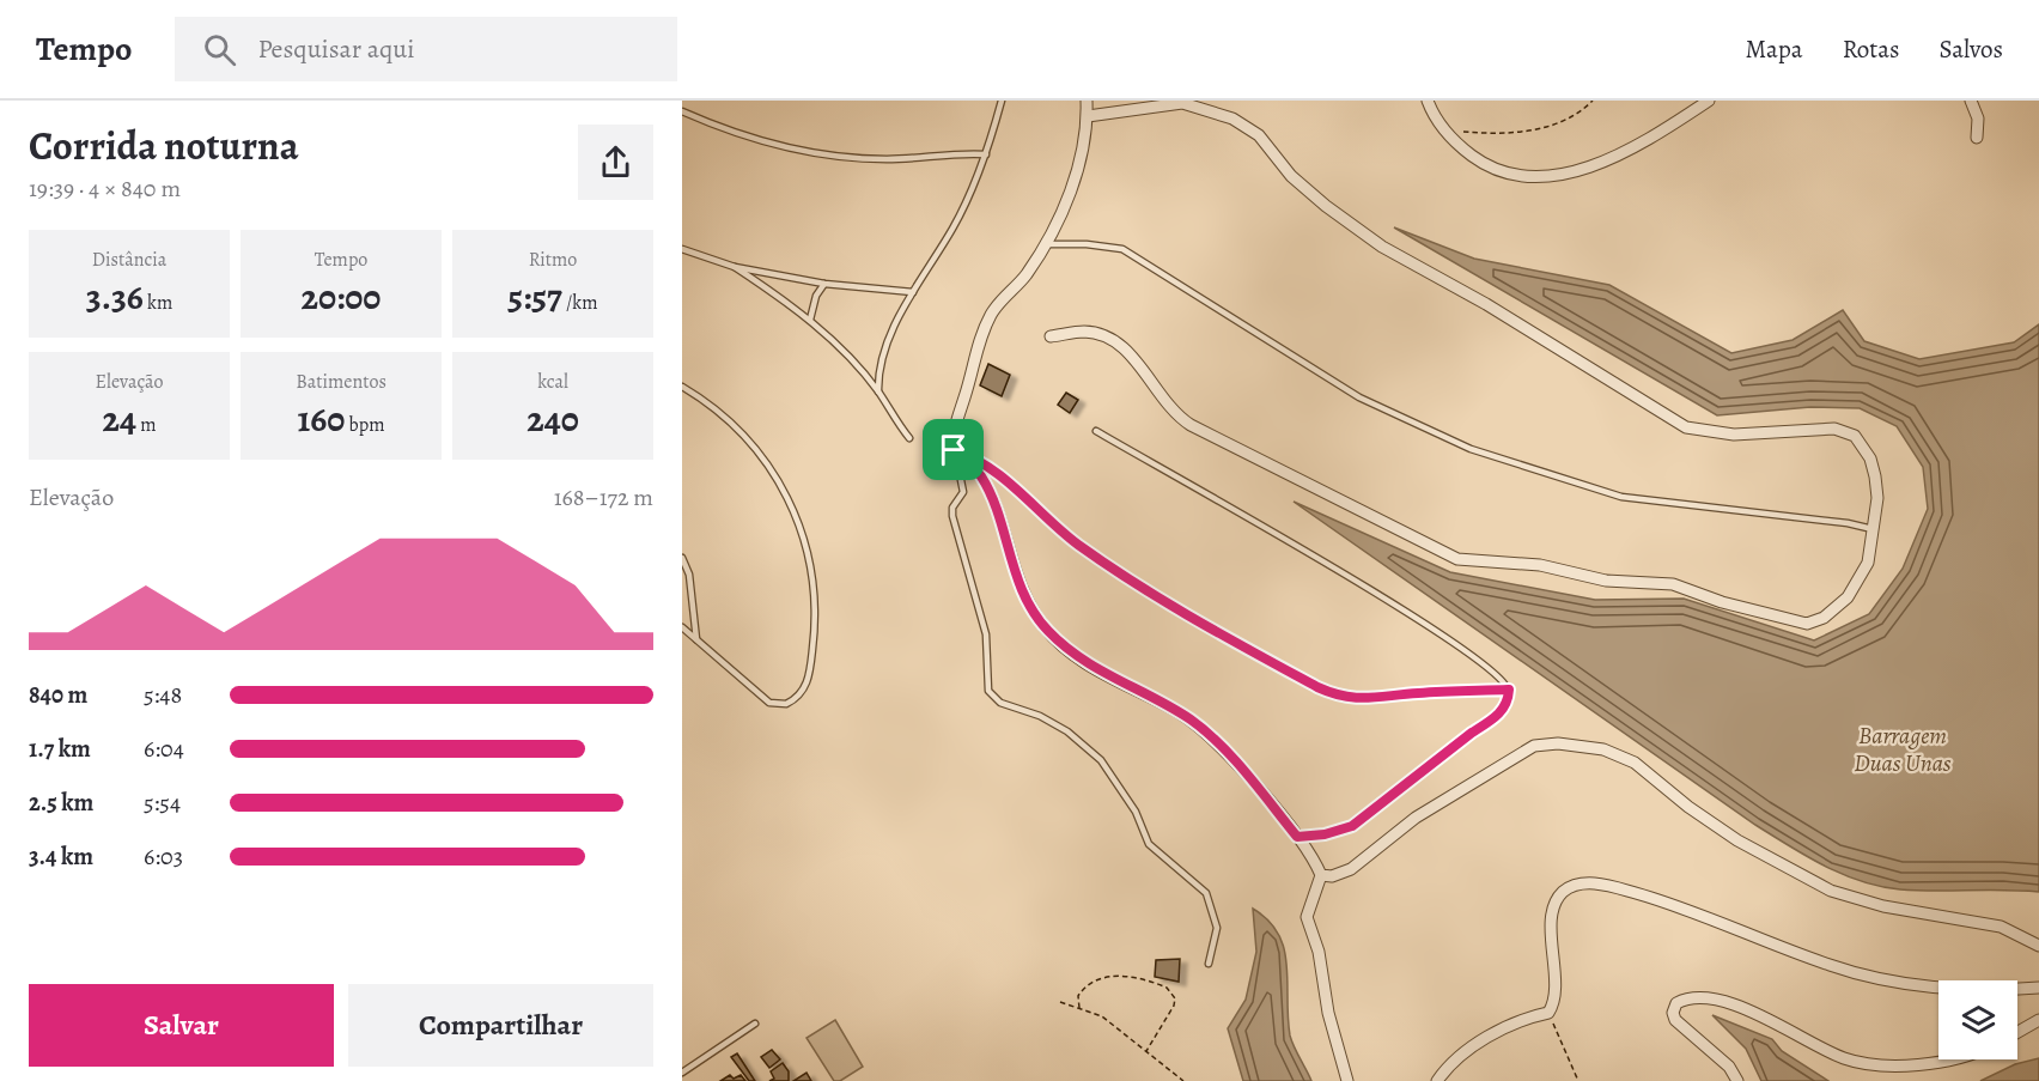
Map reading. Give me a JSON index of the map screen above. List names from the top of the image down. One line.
{"water":["Barragem Duas Unas"],"page":{"header":"Tempo","search":"Pesquisar aqui","nav":["Mapa","Rotas","Salvos"],"heading":["Corrida noturna","19:39 · 4 × 840 m"],"stats":[["Distância","3.36 km"],["Tempo","20:00"],["Ritmo","5:57 /km"],["Elevação","24 m"],["Batimentos","160 bpm"],["kcal","240"]],"chart":["Elevação","168–172 m"],"list":[{"name":"840 m","note":"5:48"},{"name":"1.7 km","note":"6:04"},{"name":"2.5 km","note":"5:54"},{"name":"3.4 km","note":"6:03"}],"buttons":["Salvar","Compartilhar"]}}
